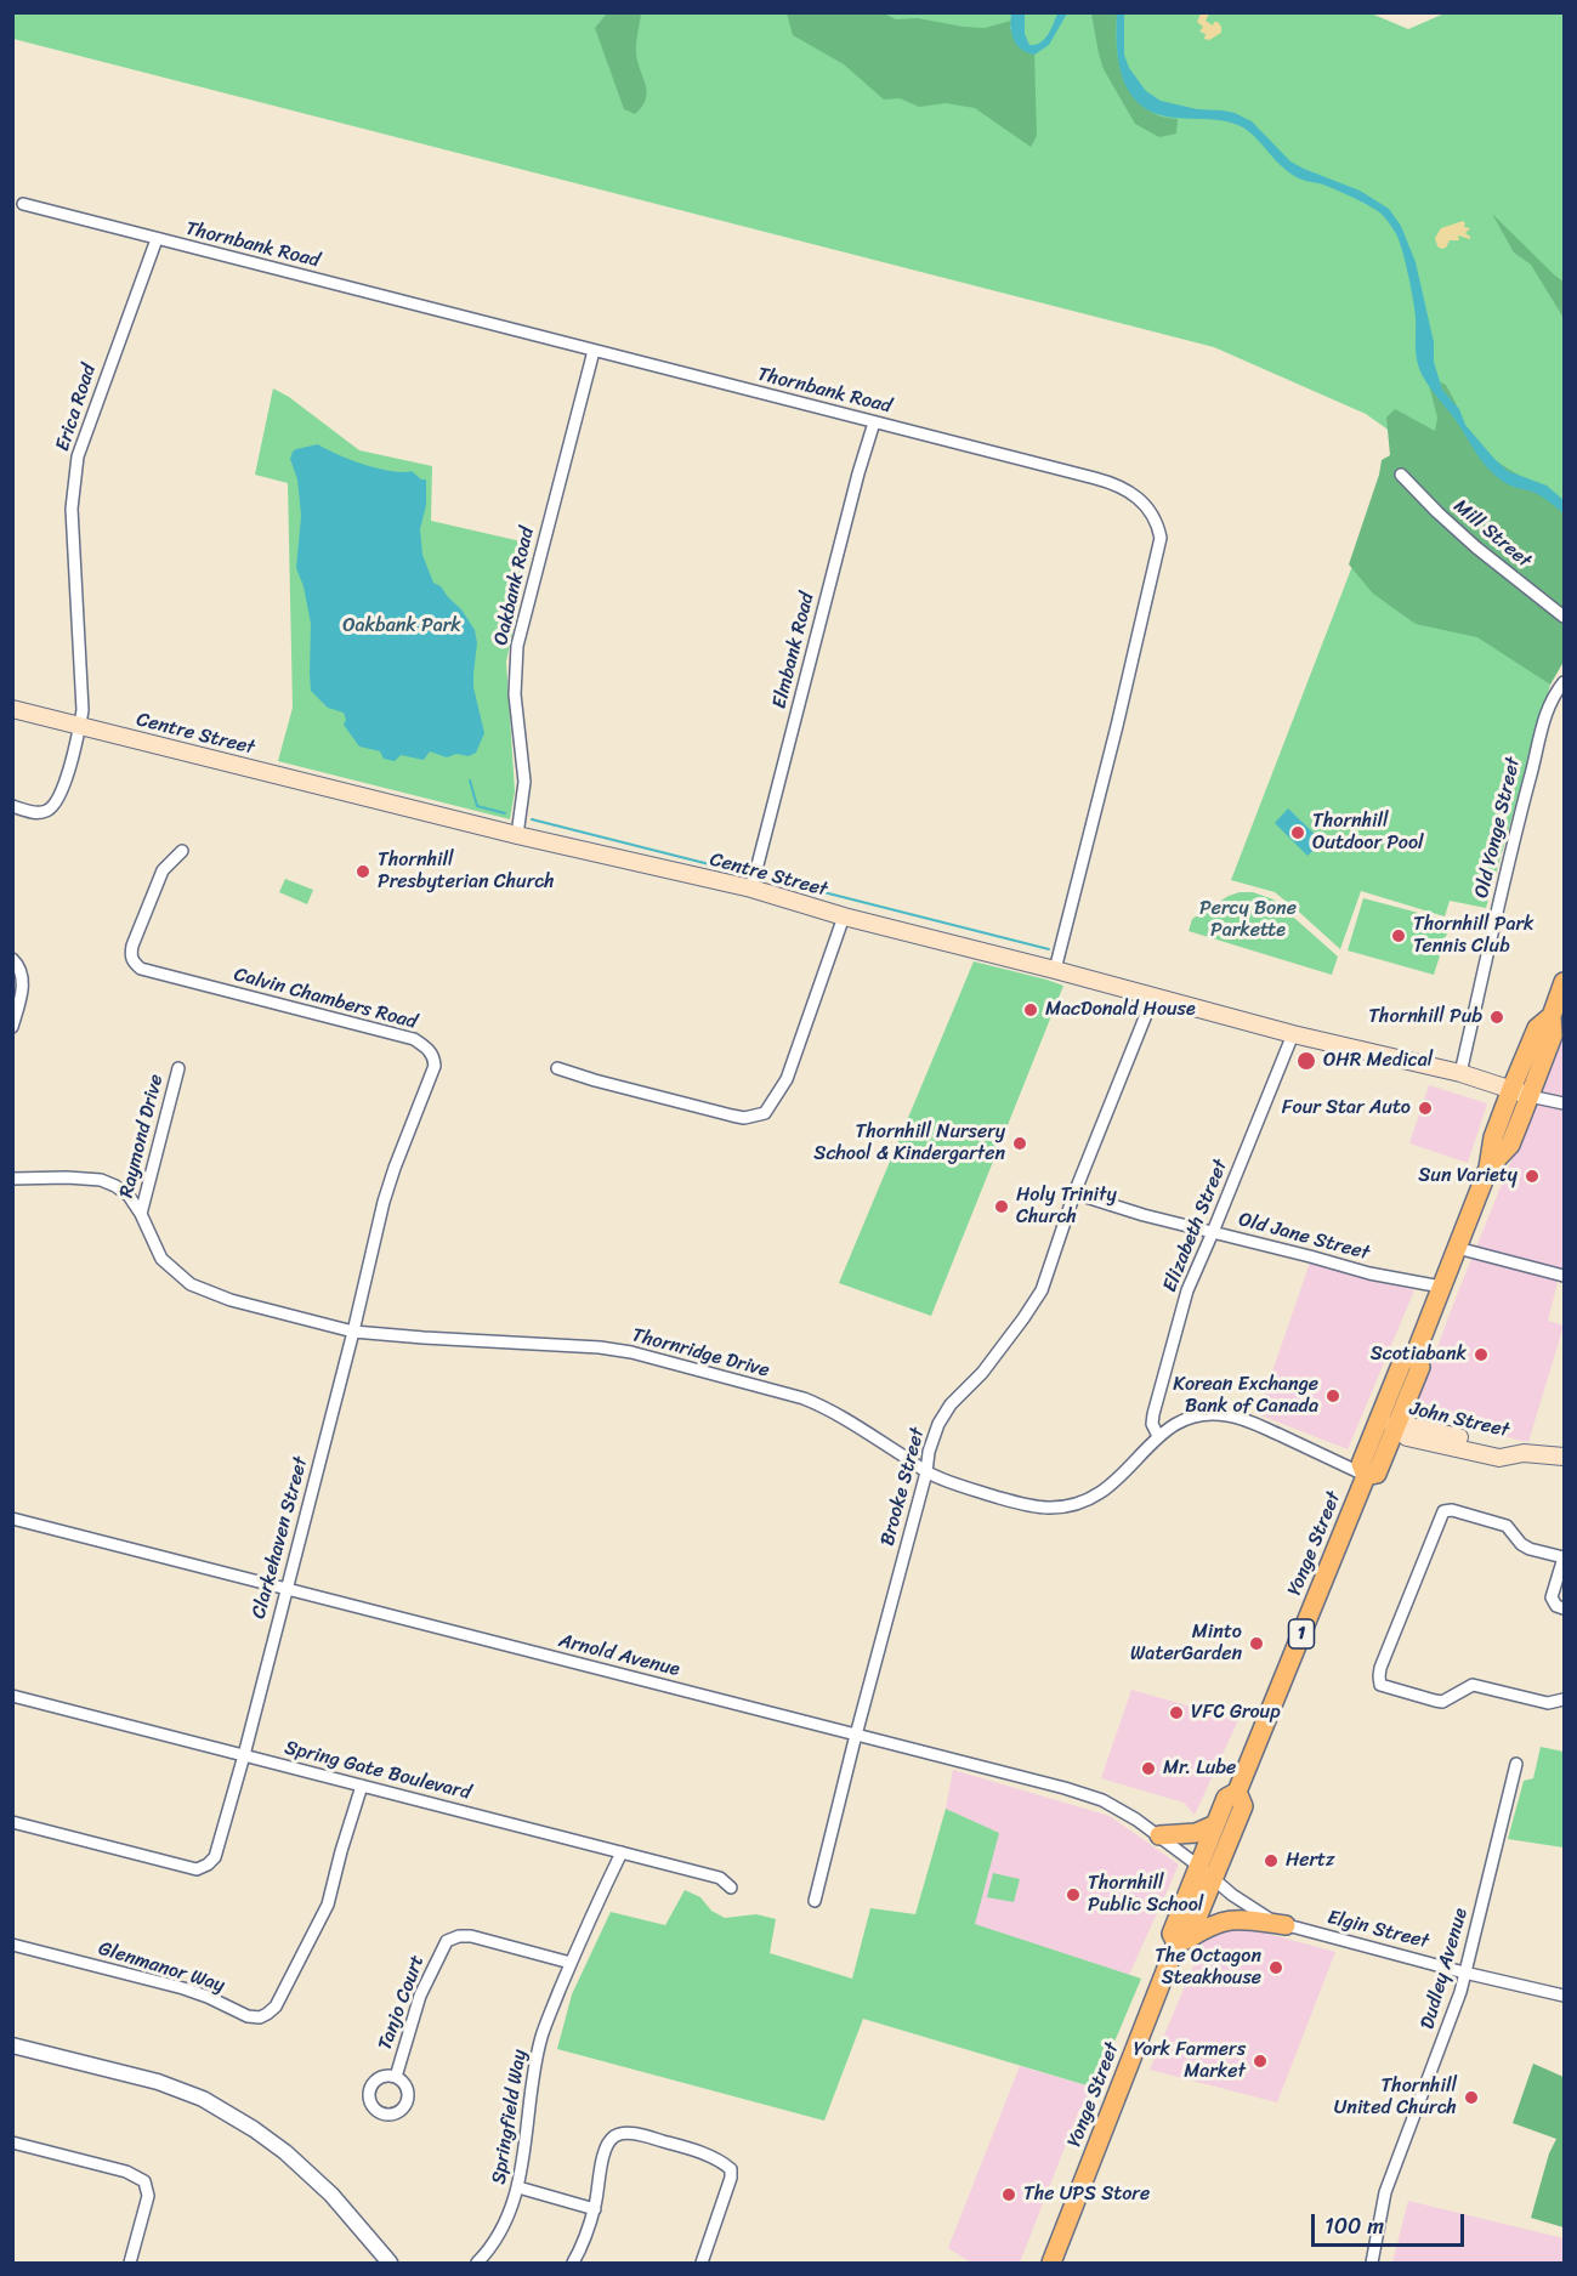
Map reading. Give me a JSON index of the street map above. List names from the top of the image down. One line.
{"streets":{"main road":["Centre Street","John Street","Yonge Street","1"],"street":["Thornbank Road","Erica Road","Mill Street","Oakbank Road","Elmbank Road","Old Yonge Street","Calvin Chambers Road","Raymond Drive","Elizabeth Street","Old Jane Street","Thornridge Drive","Brooke Street","Clarkehaven Street","Arnold Avenue","Spring Gate Boulevard","Elgin Street","Glenmanor Way","Dudley Avenue","Tanjo Court","Springfield Way"]},"crossings":[["Thornbank Road","Erica Road"],["Thornbank Road","Oakbank Road"],["Thornbank Road","Elmbank Road"],["Thornbank Road","Centre Street"],["Erica Road","Centre Street"],["Oakbank Road","Centre Street"],["Elmbank Road","Centre Street"],["Centre Street","Old Yonge Street"],["Centre Street","Elizabeth Street"],["Centre Street","Brooke Street"],["Centre Street","Yonge Street"],["Calvin Chambers Road","Thornridge Drive"],["Calvin Chambers Road","Clarkehaven Street"],["Raymond Drive","Thornridge Drive"],["Elizabeth Street","Old Jane Street"],["Elizabeth Street","Thornridge Drive"],["Old Jane Street","Brooke Street"],["Old Jane Street","Yonge Street"],["Thornridge Drive","Brooke Street"],["Thornridge Drive","Clarkehaven Street"],["Thornridge Drive","Yonge Street"],["John Street","Yonge Street"],["Brooke Street","Arnold Avenue"],["Clarkehaven Street","Arnold Avenue"],["Clarkehaven Street","Spring Gate Boulevard"],["Yonge Street","Arnold Avenue"],["Yonge Street","Elgin Street"],["Arnold Avenue","Elgin Street"],["Spring Gate Boulevard","Glenmanor Way"],["Spring Gate Boulevard","Springfield Way"],["Elgin Street","Dudley Avenue"],["Tanjo Court","Springfield Way"]],"parks":["Oakbank Park","Percy Bone Parkette"],"places":["Thornhill Outdoor Pool","Thornhill Presbyterian Church","Thornhill Park Tennis Club","MacDonald House","Thornhill Pub","OHR Medical","Four Star Auto","Thornhill Nursery School & Kindergarten","Sun Variety","Holy Trinity Church","Scotiabank","Korean Exchange Bank of Canada","Minto WaterGarden","VFC Group","Mr. Lube","Hertz","Thornhill Public School","The Octagon Steakhouse","York Farmers Market","Thornhill United Church","The UPS Store"],"scale_bar":"100 m"}
